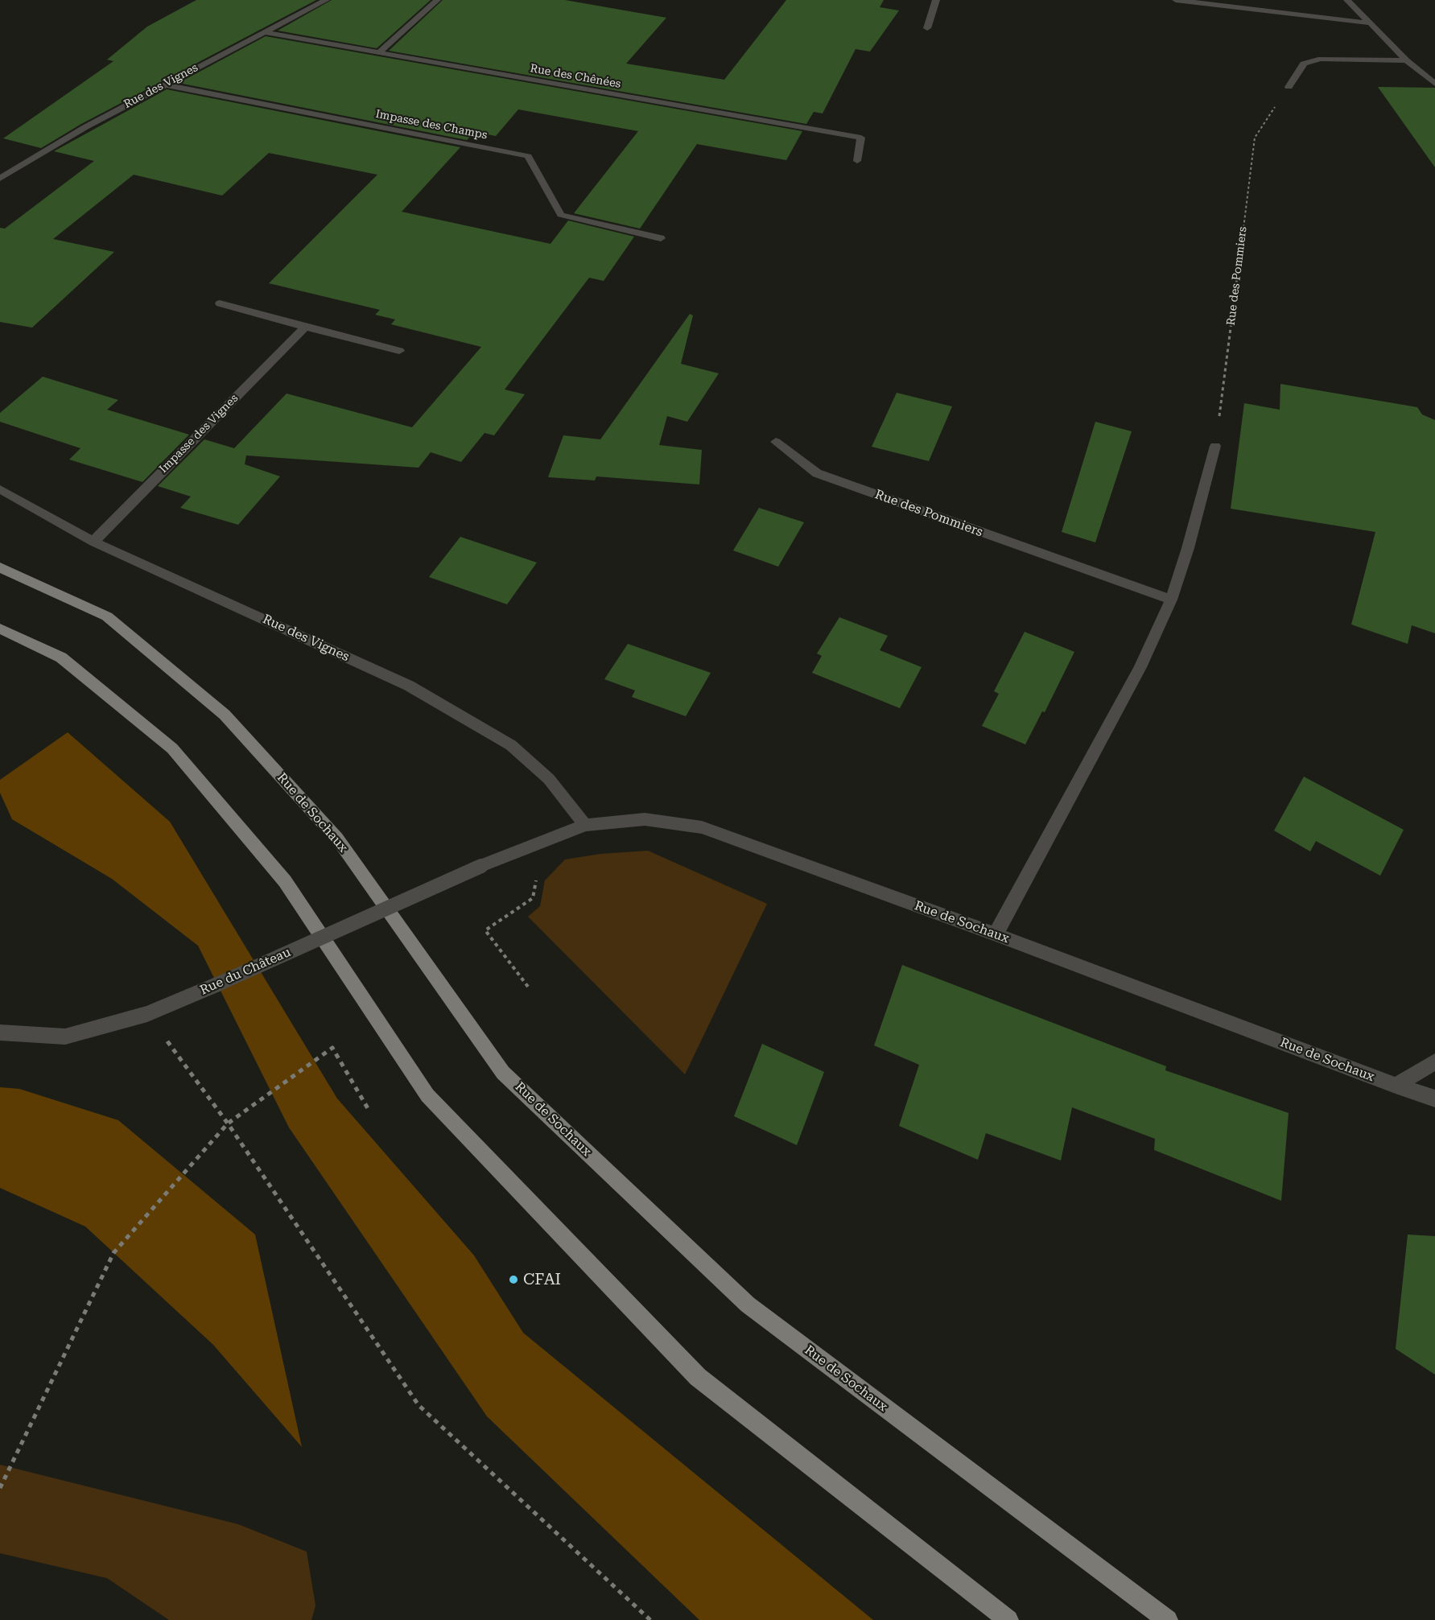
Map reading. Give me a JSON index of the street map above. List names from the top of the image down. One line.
{"streets":{"main road":["Rue de Sochaux"],"street":["Rue des Chênées","Rue des Vignes","Impasse des Champs","Rue des Pommiers","Impasse des Vignes","Rue du Château"]},"crossings":[["Rue des Chênées","Rue des Vignes"],["Rue des Vignes","Impasse des Champs"],["Rue des Vignes","Impasse des Vignes"],["Rue des Vignes","Rue de Sochaux"],["Rue de Sochaux","Rue du Château"]],"places":["CFAI"]}
